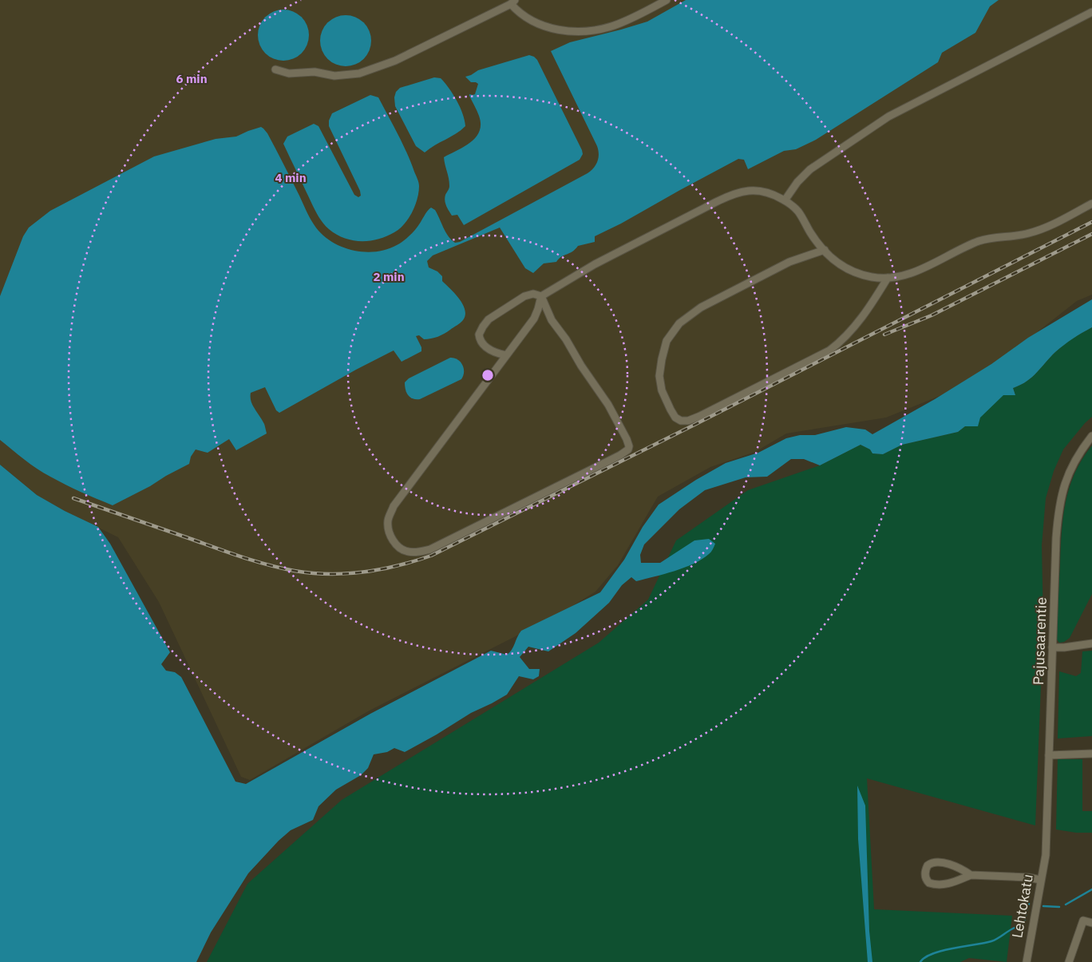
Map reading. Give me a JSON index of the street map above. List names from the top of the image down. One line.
{"streets":{"street":["Pajusaarentie","Lehtokatu"]},"crossings":[["Pajusaarentie","Lehtokatu"]],"rings":["6 min","4 min","2 min"]}
